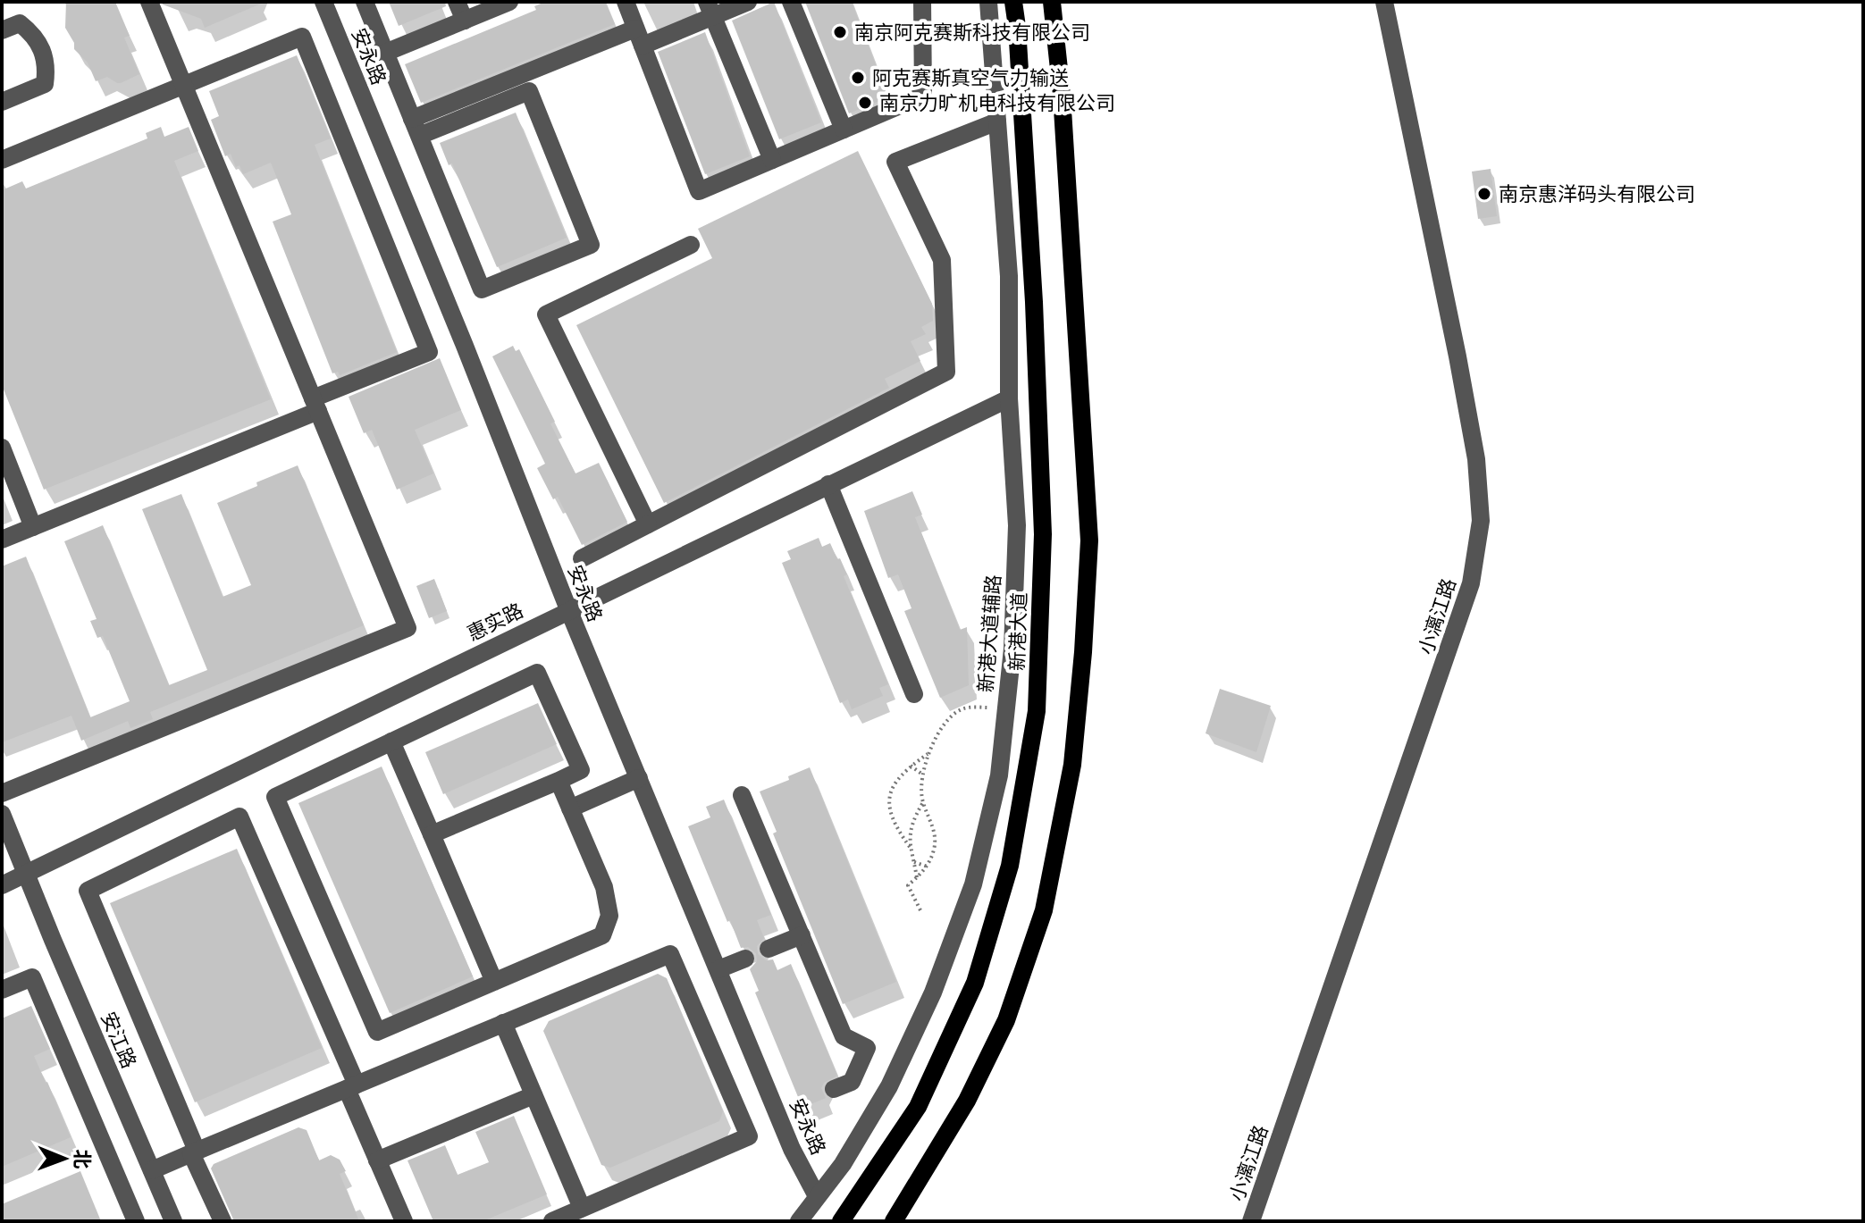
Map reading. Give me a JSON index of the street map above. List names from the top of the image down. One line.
{"streets":{"main road":["新港大道"],"street":["安永路","小漓江路","惠实路","新港大道辅路","安江路"]},"crossings":[["安永路","惠实路"],["安永路","新港大道辅路"],["惠实路","新港大道辅路"],["惠实路","安江路"]],"places":["南京阿克赛斯科技有限公司","阿克赛斯真空气力输送","南京力旷机电科技有限公司","南京惠洋码头有限公司"],"north":"right"}
